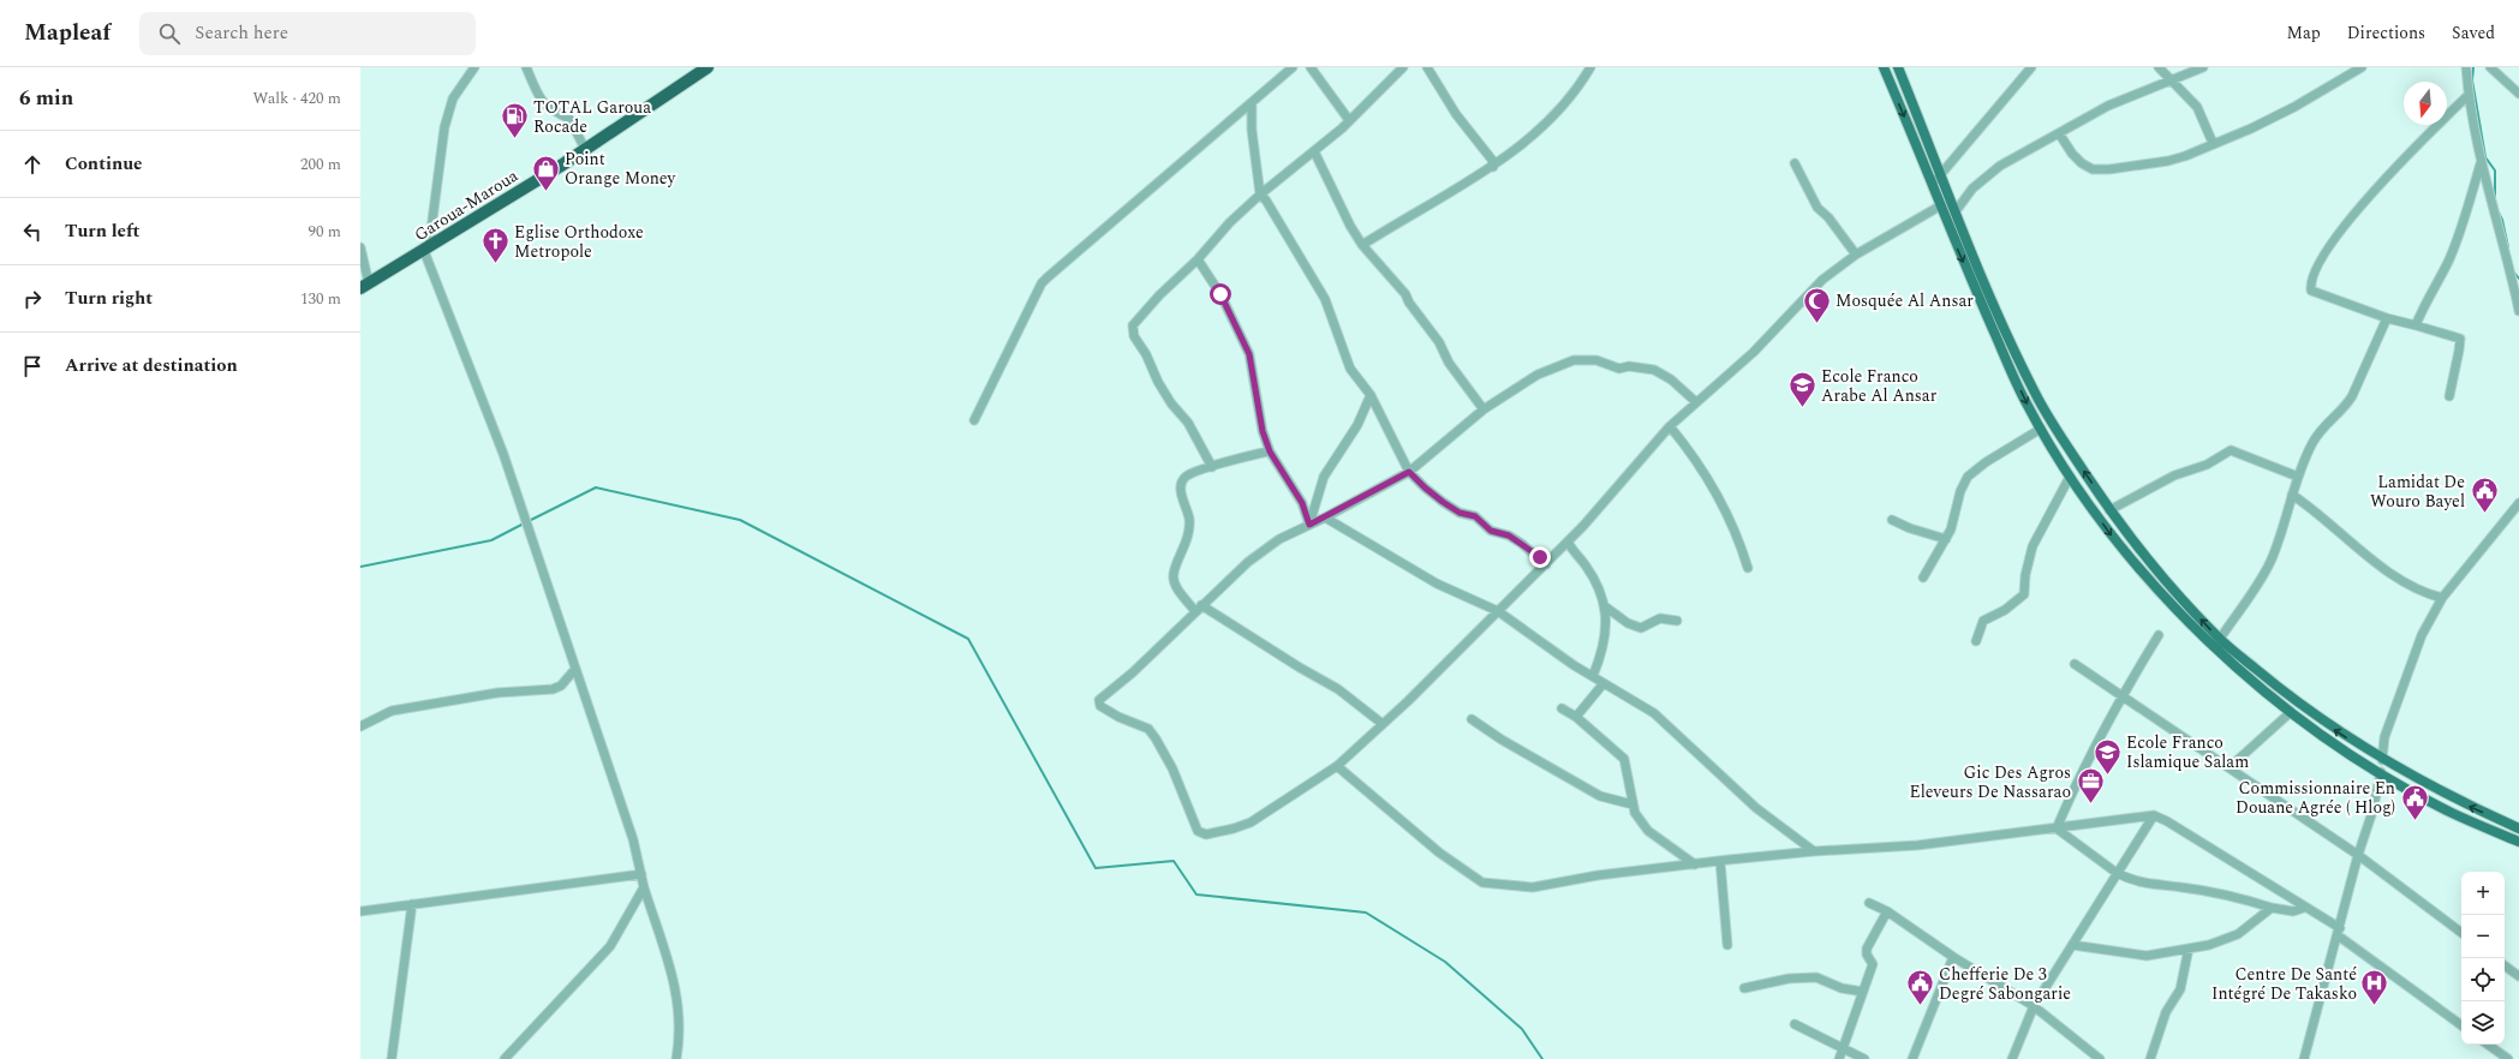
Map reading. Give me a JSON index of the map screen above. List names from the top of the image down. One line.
{"streets":{"highway":["Garoua-Maroua"]},"places":{"fuel station":["TOTAL Garoua Rocade"],"shop":["Point Orange Money"],"church":["Eglise Orthodoxe Metropole"],"mosque":["Mosquée Al Ansar"],"school or university":["Ecole Franco Arabe Al Ansar","Ecole Franco Islamique Salam"],"public building":["Lamidat De Wouro Bayel","Commissionnaire En Douane Agrée ( Hlog)","Chefferie De 3 Degré Sabongarie"],"office":["Gic Des Agros Eleveurs De Nassarao"],"hospital":["Centre De Santé Intégré De Takasko"]},"north":"bottom","page":{"header":"Mapleaf","search":"Search here","nav":["Map","Directions","Saved"],"heading":["6 min","Walk · 420 m"],"list":[["Continue","200 m"],["Turn left","90 m"],["Turn right","130 m"],"Arrive at destination"],"map_buttons":["+","−"]}}
